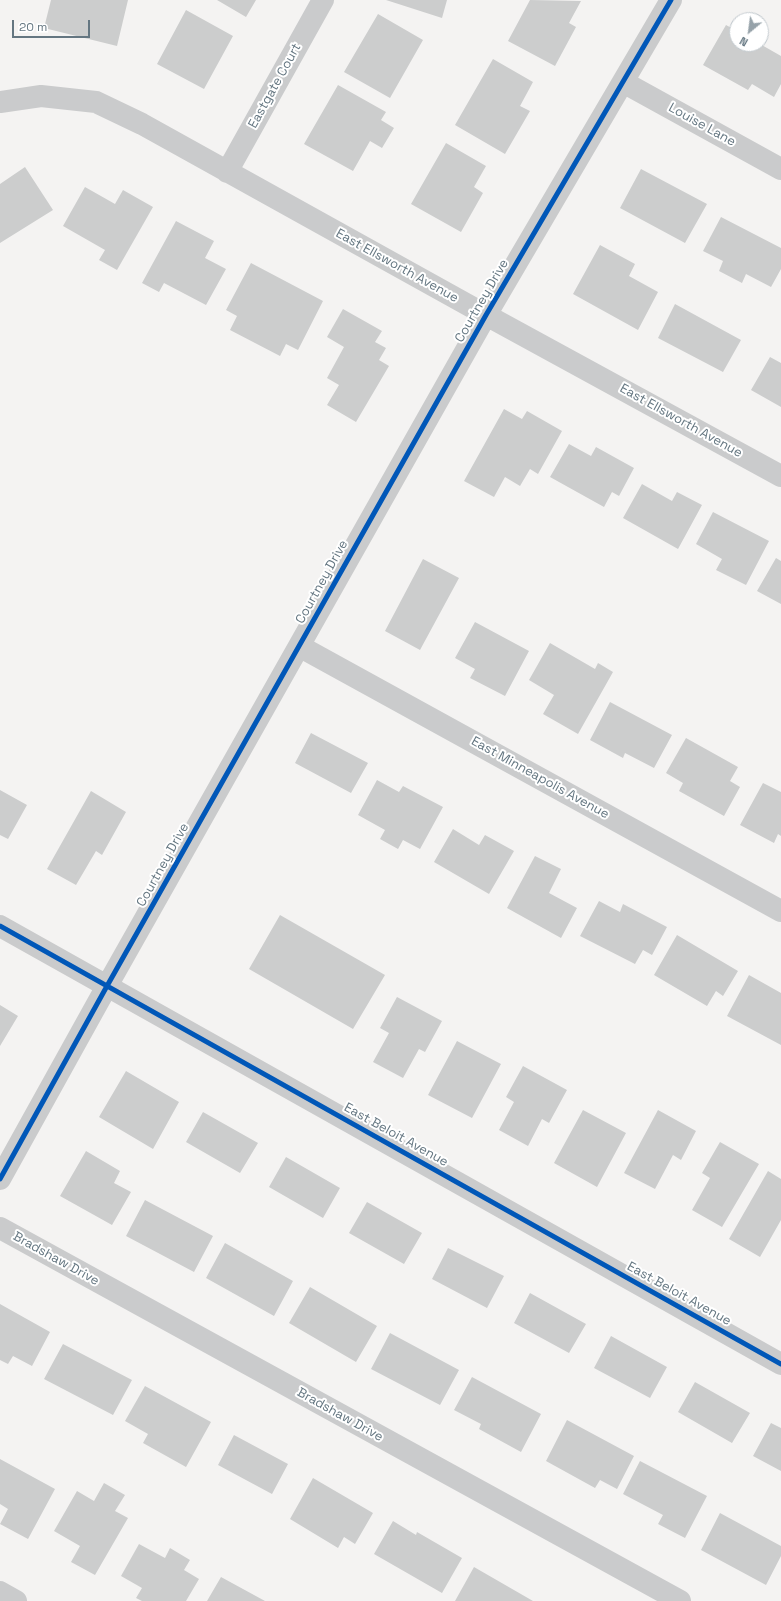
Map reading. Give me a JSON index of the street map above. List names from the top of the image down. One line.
{"streets":{"street":["Eastgate Court","Louise Lane","East Ellsworth Avenue","Courtney Drive","East Minneapolis Avenue","East Beloit Avenue","Bradshaw Drive"]},"crossings":[["Eastgate Court","East Ellsworth Avenue"],["Louise Lane","Courtney Drive"],["East Ellsworth Avenue","Courtney Drive"],["Courtney Drive","East Minneapolis Avenue"],["Courtney Drive","East Beloit Avenue"]],"scale_bar":"20 m","north":"bottom left"}
